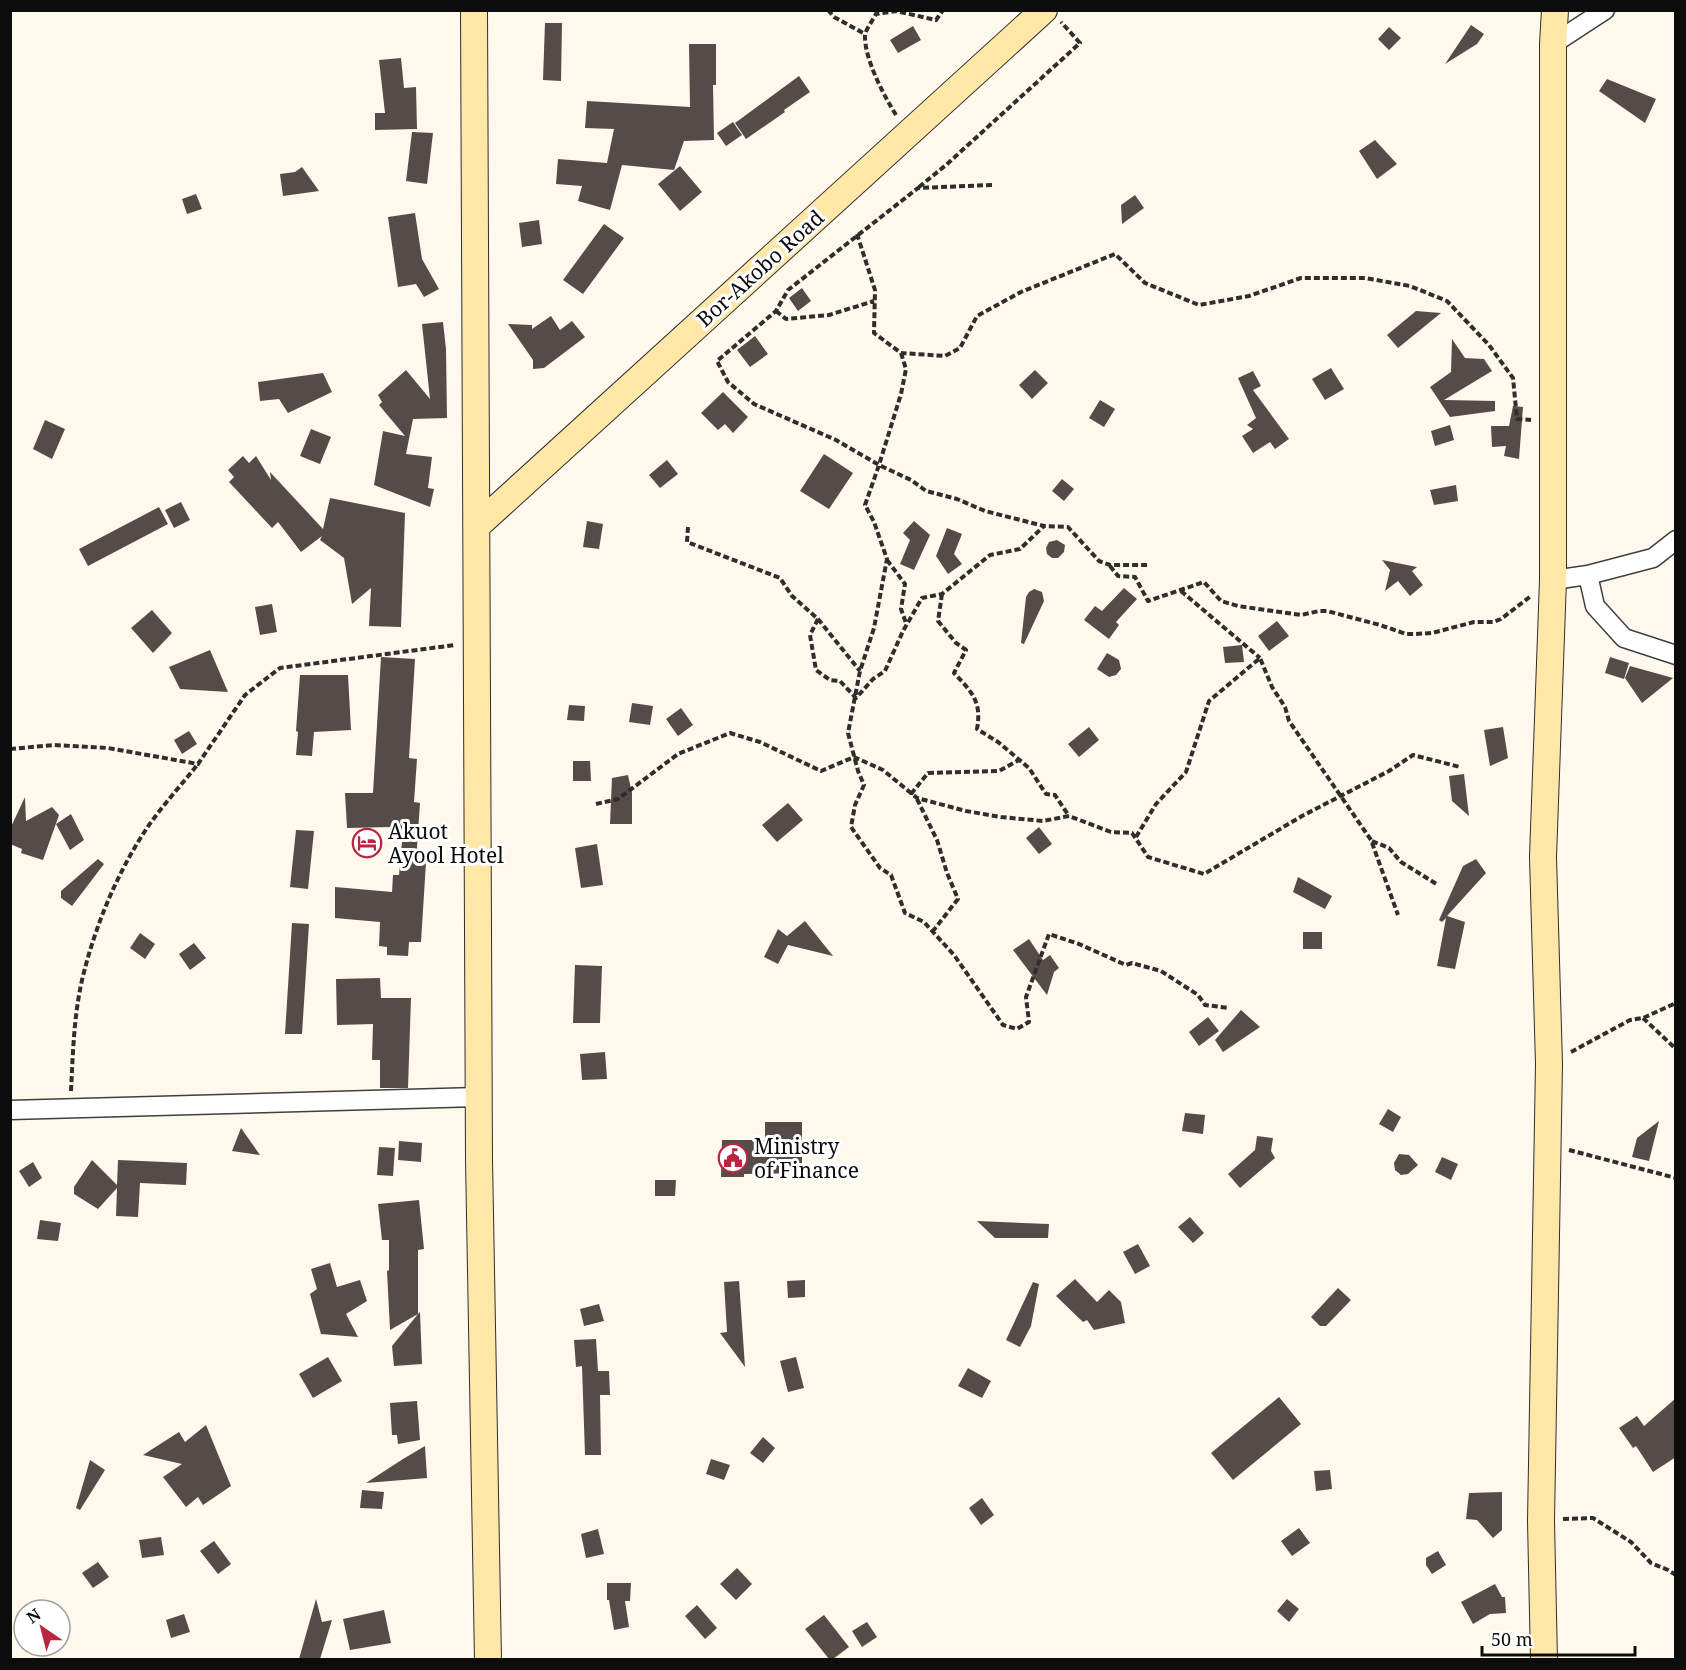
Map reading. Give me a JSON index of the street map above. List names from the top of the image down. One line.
{"streets":{"street":["Bor-Akobo Road"]},"places":{"hotel":["Akuot Ayool Hotel"],"public building":["Ministry of Finance"]},"scale_bar":"50 m","north":"top left"}
